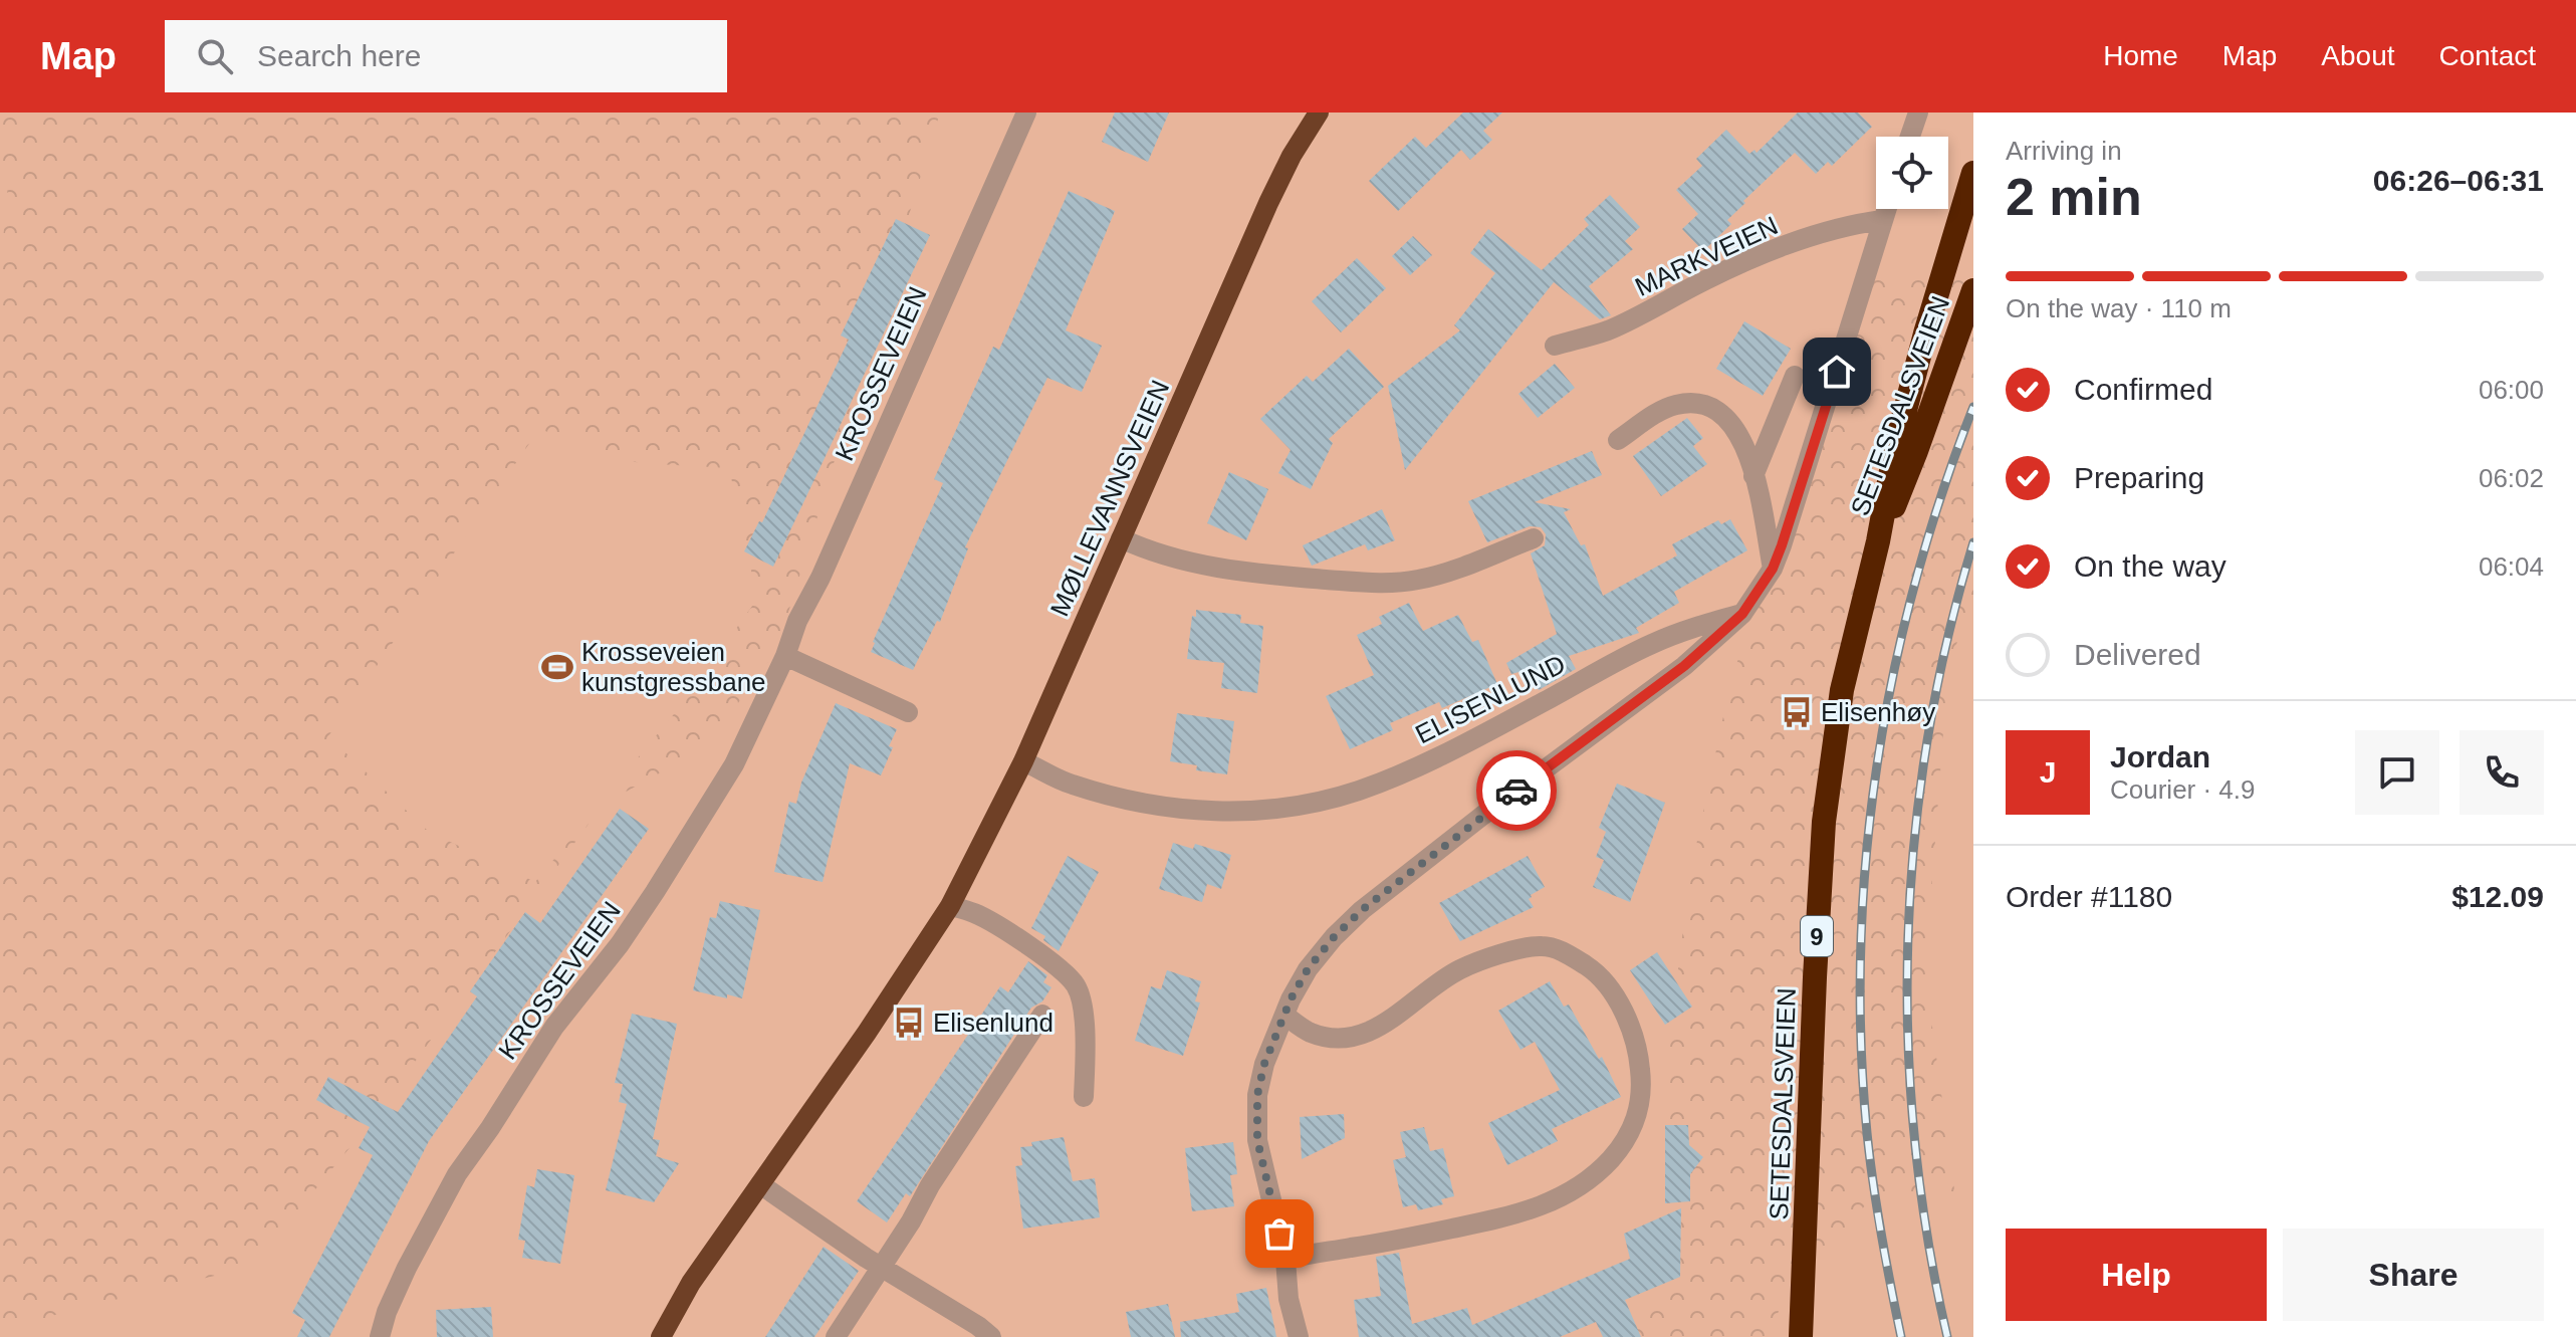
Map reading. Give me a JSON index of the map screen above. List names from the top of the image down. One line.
{"streets":{"highway":["SETESDALSVEIEN","9"],"main road":["MØLLEVANNSVEIEN"],"street":["MARKVEIEN","KROSSEVEIEN","ELISENLUND"]},"crossings":[["MØLLEVANNSVEIEN","ELISENLUND"]],"places":{"sports":["Krosseveien kunstgressbane"],"bus stop":["Elisenhøy","Elisenlund"]},"page":{"header":"Map","search":"Search here","nav":["Home","Map","About","Contact"],"heading":["2 min","Arriving in","06:26–06:31"],"panel":["Jordan","Courier · 4.9","Order #1180","$12.09"],"bar":"On the way · 110 m","list":[["Confirmed","06:00"],["Preparing","06:02"],["On the way","06:04"],"Delivered"],"round":"J","buttons":["Help","Share"]}}
